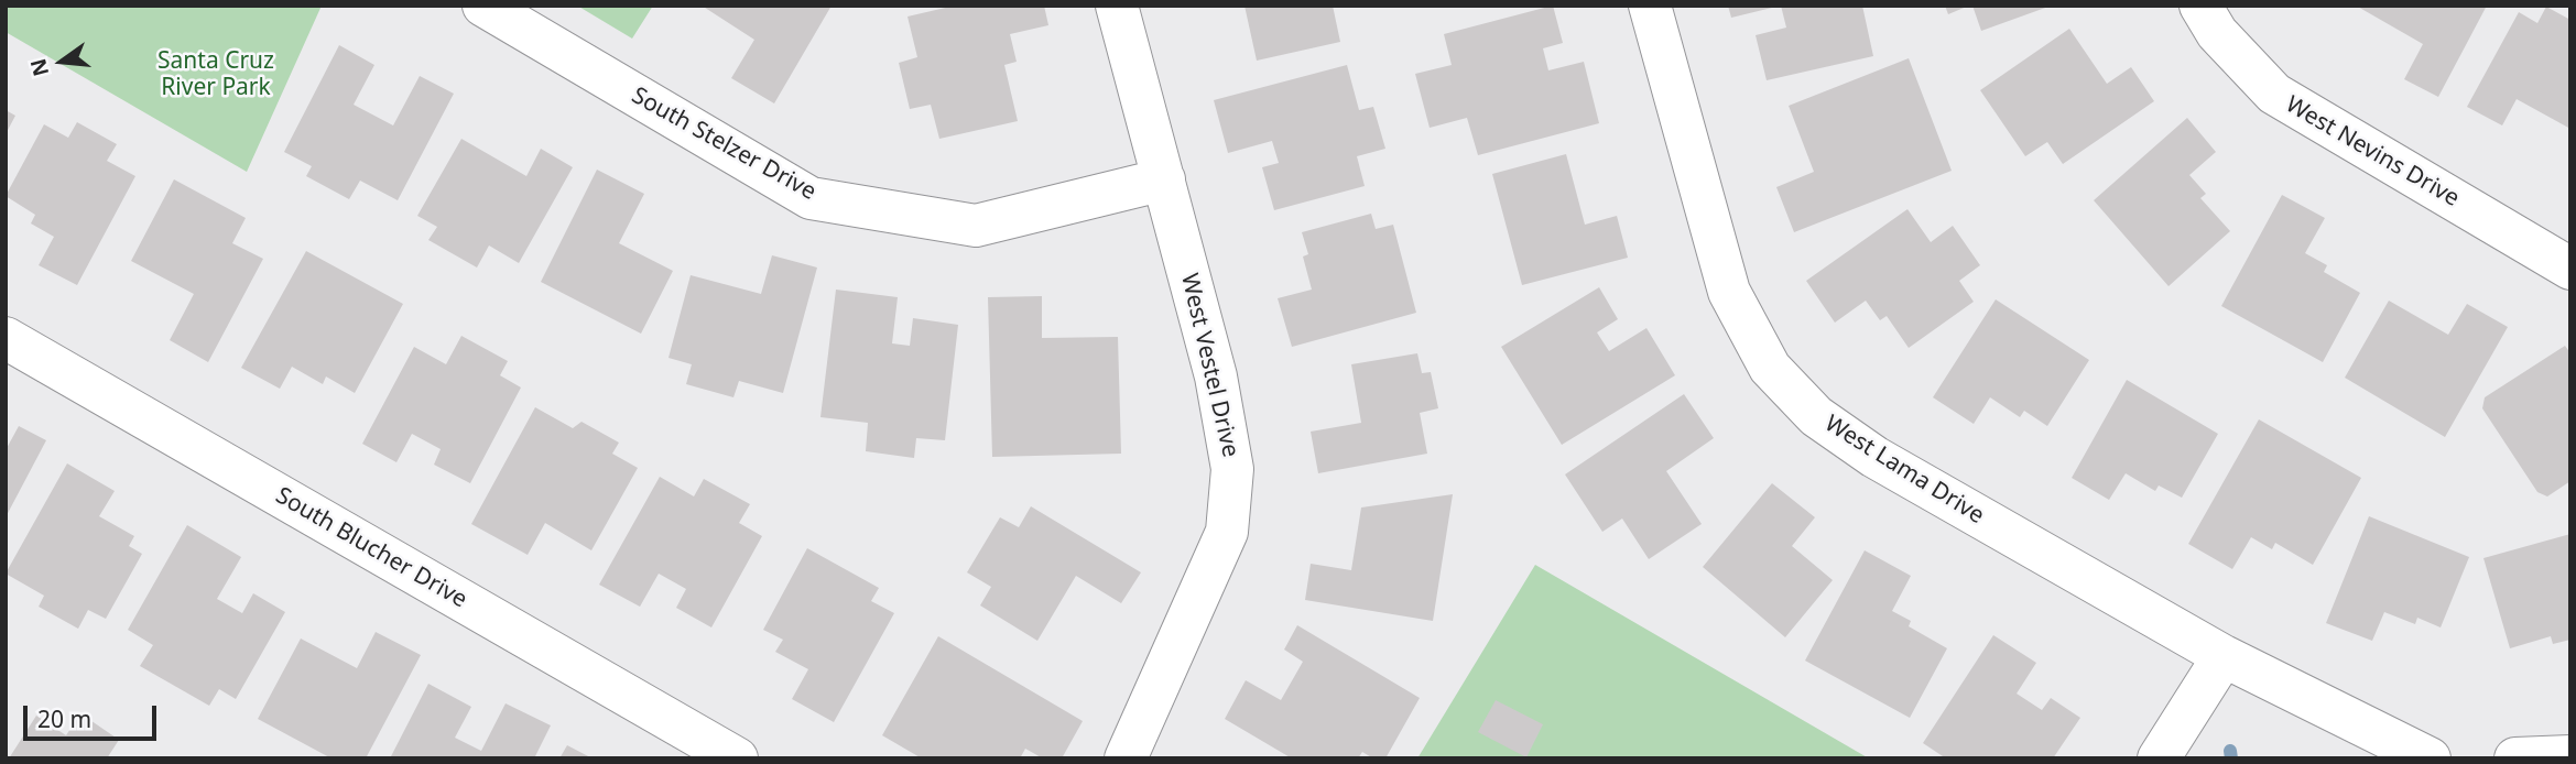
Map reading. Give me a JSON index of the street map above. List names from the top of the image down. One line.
{"streets":{"street":["South Stelzer Drive","West Nevins Drive","West Vestel Drive","West Lama Drive","South Blucher Drive"]},"crossings":[["South Stelzer Drive","West Vestel Drive"]],"parks":["Santa Cruz River Park"],"scale_bar":"20 m","north":"left"}
